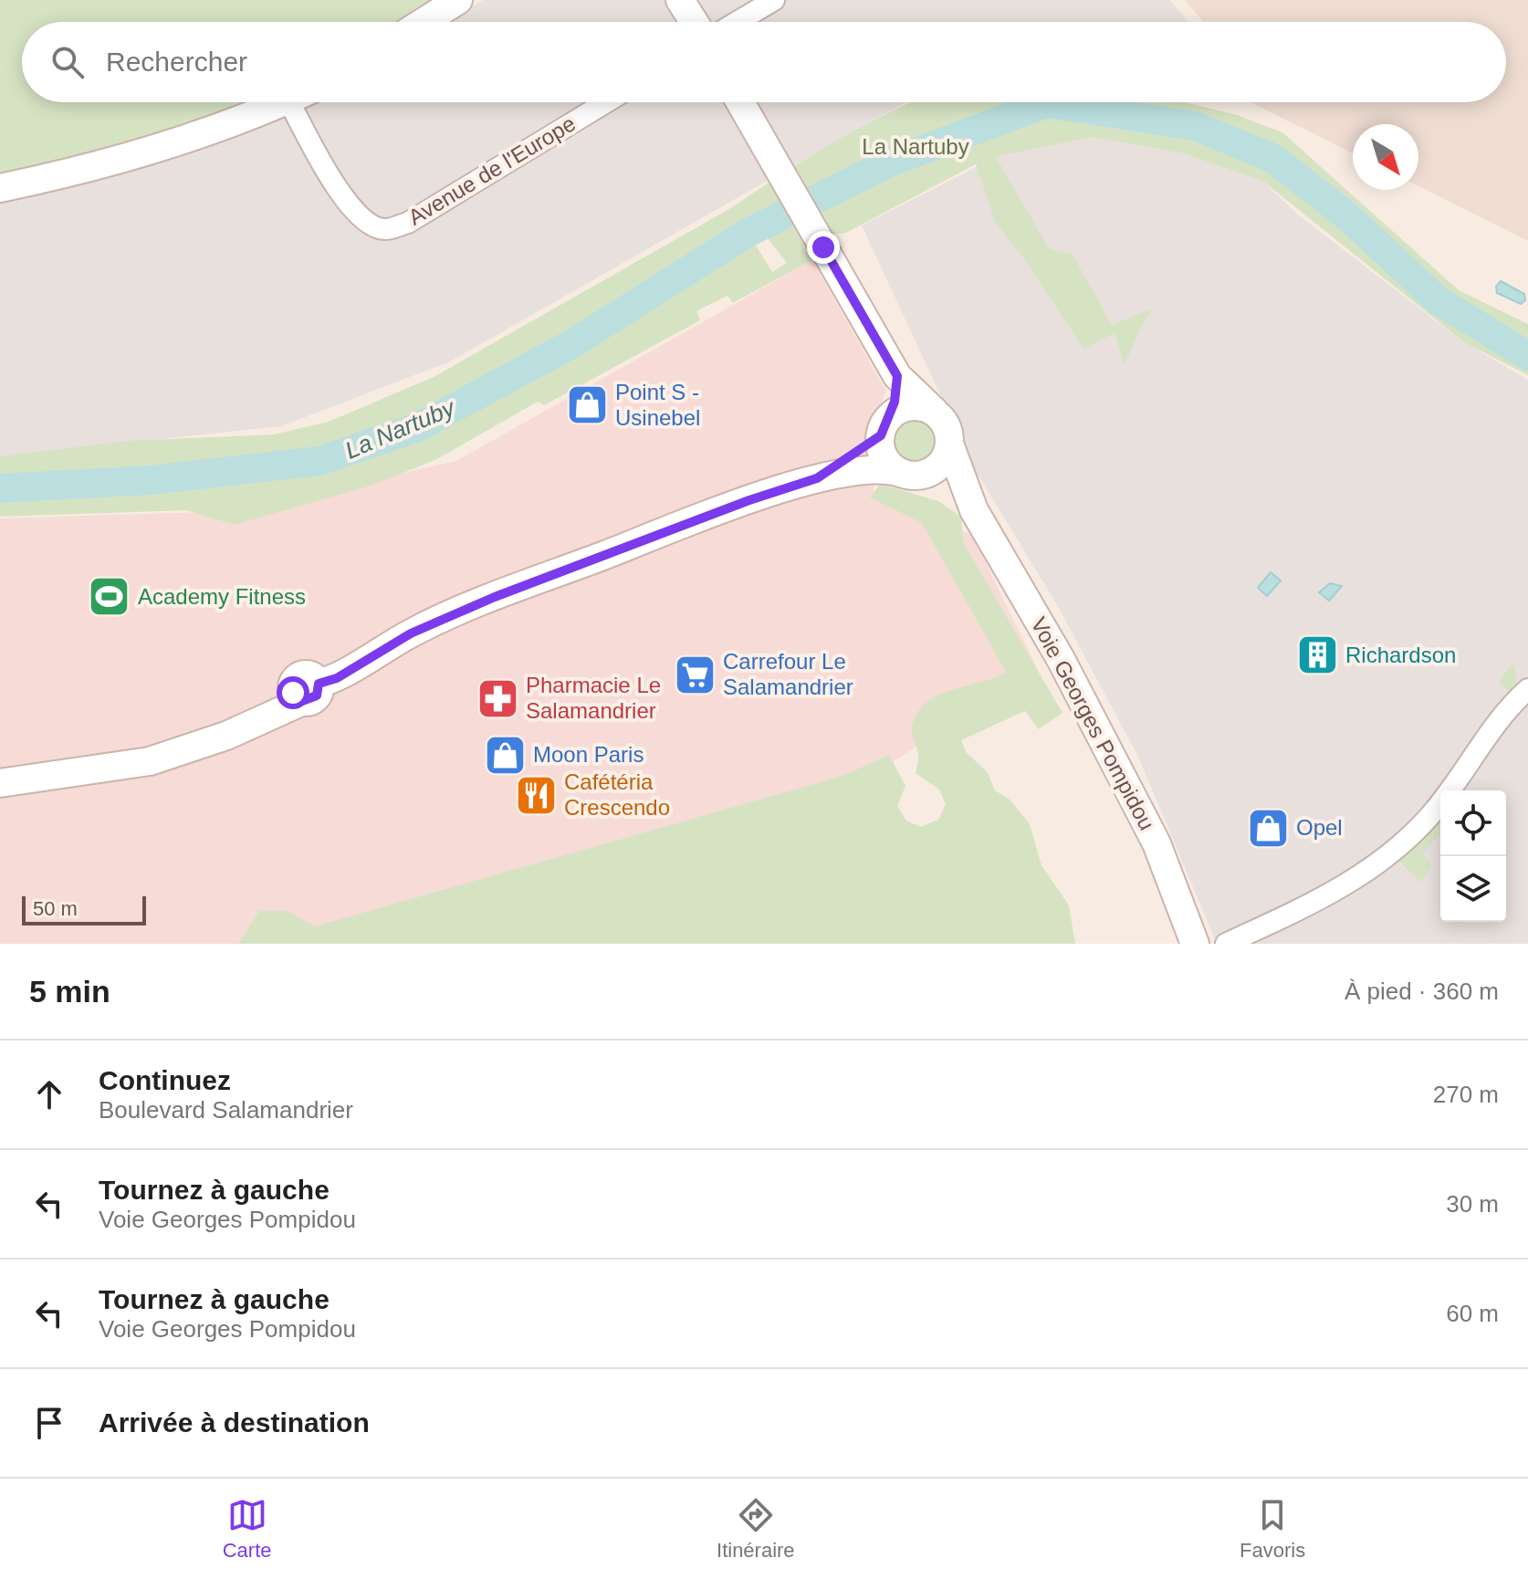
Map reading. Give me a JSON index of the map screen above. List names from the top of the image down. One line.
{"streets":{"main road":["Voie Georges Pompidou"],"street":["Avenue de l'Europe"]},"water":["La Nartuby"],"parks":["La Nartuby"],"places":{"shop":["Point S - Usinebel","Moon Paris","Opel"],"sports":["Academy Fitness"],"building":["Richardson"],"supermarket":["Carrefour Le Salamandrier"],"pharmacy":["Pharmacie Le Salamandrier"],"restaurant":["Cafétéria Crescendo"]},"scale_bar":"50 m","north":"bottom right","page":{"search":"Rechercher","scale":"50 m","heading":["5 min","À pied · 360 m"],"list":[["Continuez","Boulevard Salamandrier","270 m"],["Tournez à gauche","Voie Georges Pompidou","30 m"],["Tournez à gauche","Voie Georges Pompidou","60 m"],"Arrivée à destination"],"nav":["Carte","Itinéraire","Favoris"]}}
